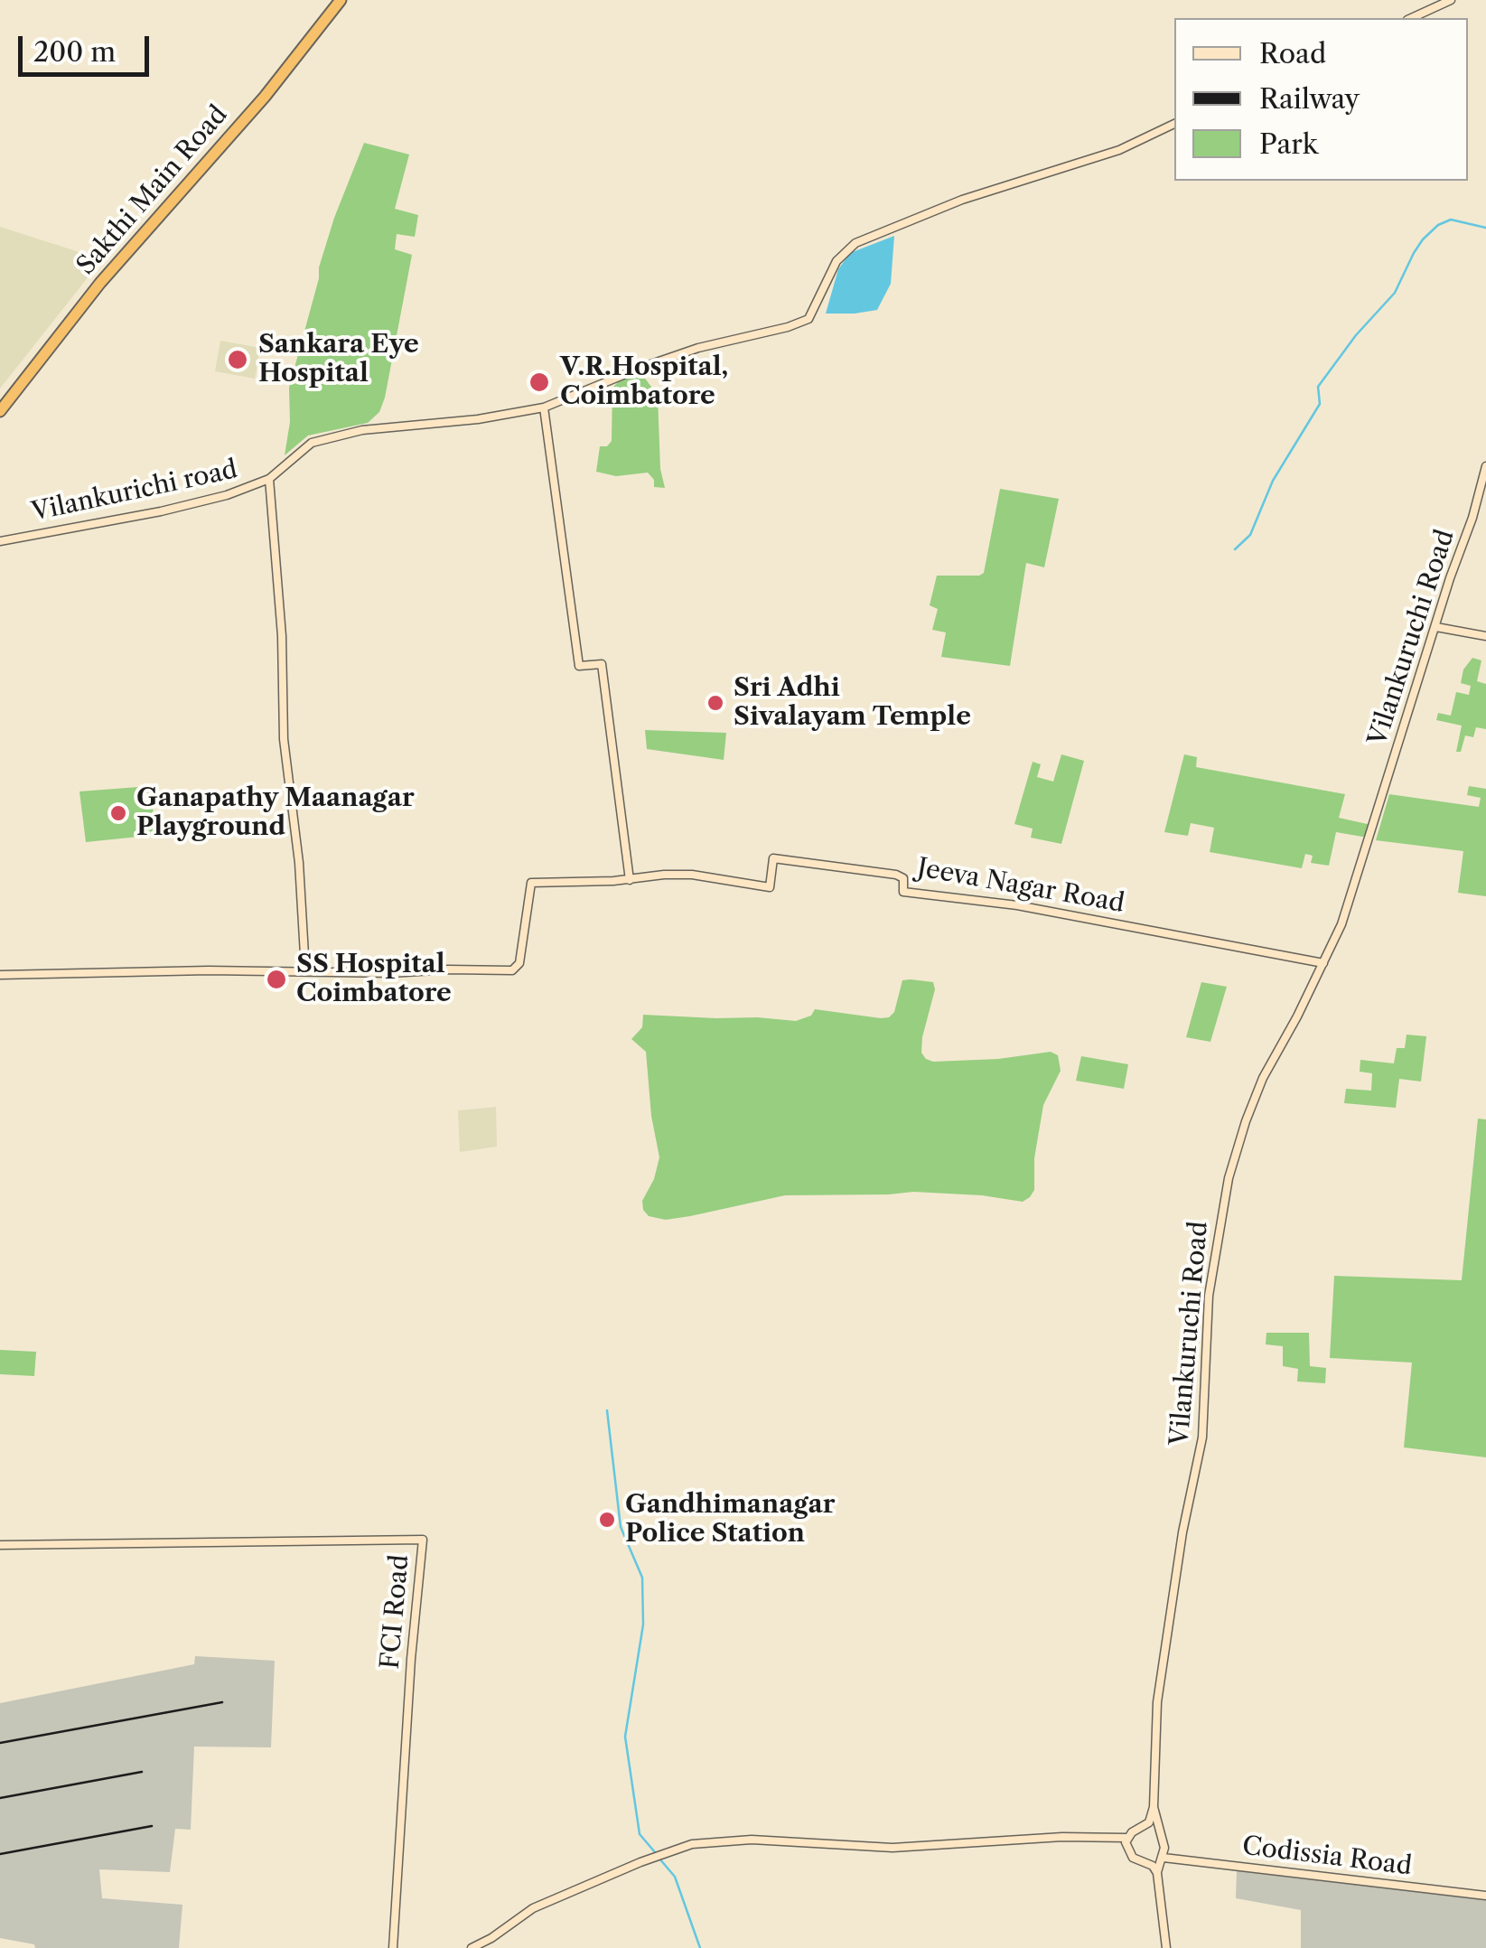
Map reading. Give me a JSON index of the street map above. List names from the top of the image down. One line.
{"streets":{"highway":["Sakthi Main Road"],"street":["Vilankurichi road","Vilankuruchi Road","Jeeva Nagar Road","FCI Road","Codissia Road"]},"crossings":[["Vilankuruchi Road","Jeeva Nagar Road"],["Vilankuruchi Road","Codissia Road"]],"places":["Sankara Eye Hospital","V.R.Hospital, Coimbatore","Sri Adhi Sivalayam Temple","Ganapathy Maanagar Playground","SS Hospital Coimbatore","Gandhimanagar Police Station"],"legend":["Road","Railway","Park"],"scale_bar":"200 m"}
